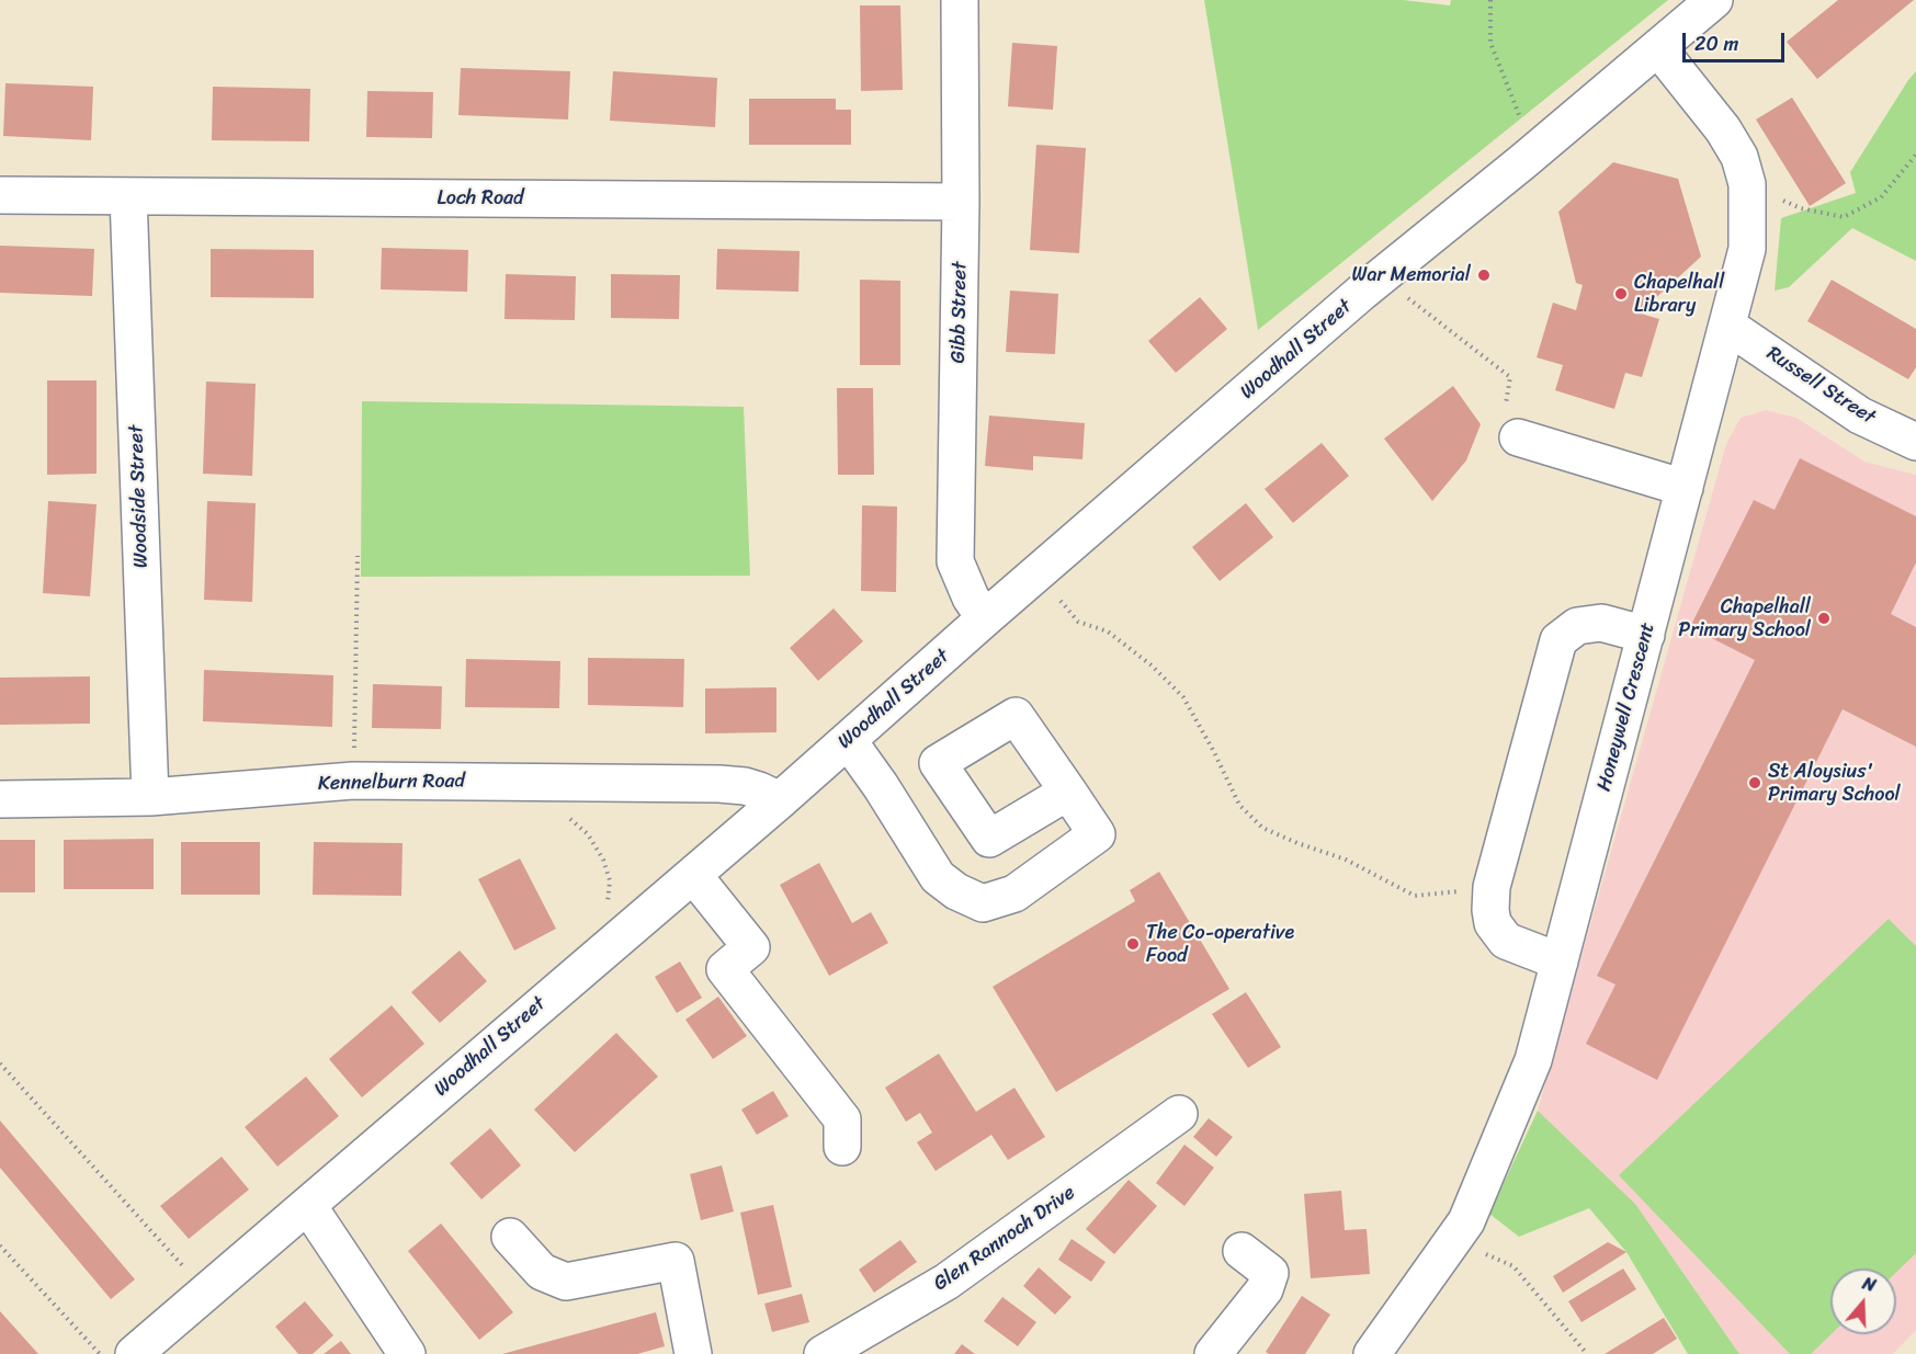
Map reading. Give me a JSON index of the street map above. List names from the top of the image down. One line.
{"streets":{"street":["Loch Road","Gibb Street","Woodhall Street","Russell Street","Woodside Street","Honeywell Crescent","Kennelburn Road","Glen Rannoch Drive"]},"crossings":[["Loch Road","Gibb Street"],["Loch Road","Woodside Street"],["Gibb Street","Woodhall Street"],["Woodhall Street","Honeywell Crescent"],["Woodhall Street","Kennelburn Road"],["Russell Street","Honeywell Crescent"],["Woodside Street","Kennelburn Road"]],"places":["War Memorial","Chapelhall Library","Chapelhall Primary School","St Aloysius' Primary School","The Co-operative Food"],"scale_bar":"20 m","north":"top"}
